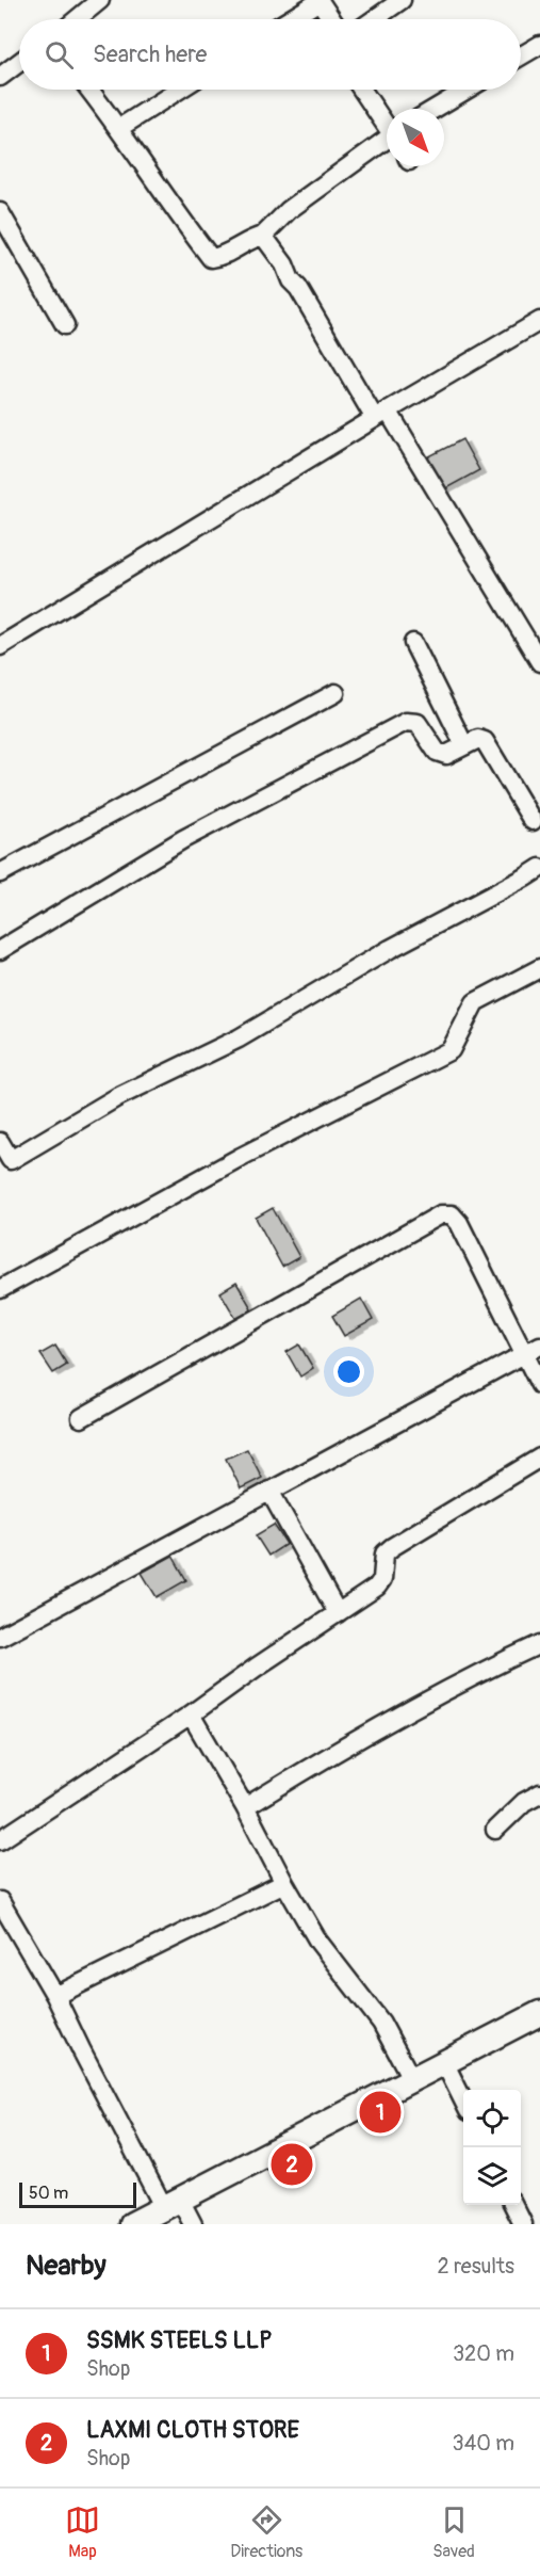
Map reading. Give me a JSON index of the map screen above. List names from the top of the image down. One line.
{"scale_bar":"50 m","north":"bottom right","page":{"search":"Search here","pins":["1","2"],"scale":"50 m","heading":["Nearby","2 results"],"list":[{"mark":"1","name":"SSMK STEELS LLP","note":"Shop","value":"320 m"},{"mark":"2","name":"LAXMI CLOTH STORE","note":"Shop","value":"340 m"}],"nav":["Map","Directions","Saved"]}}
